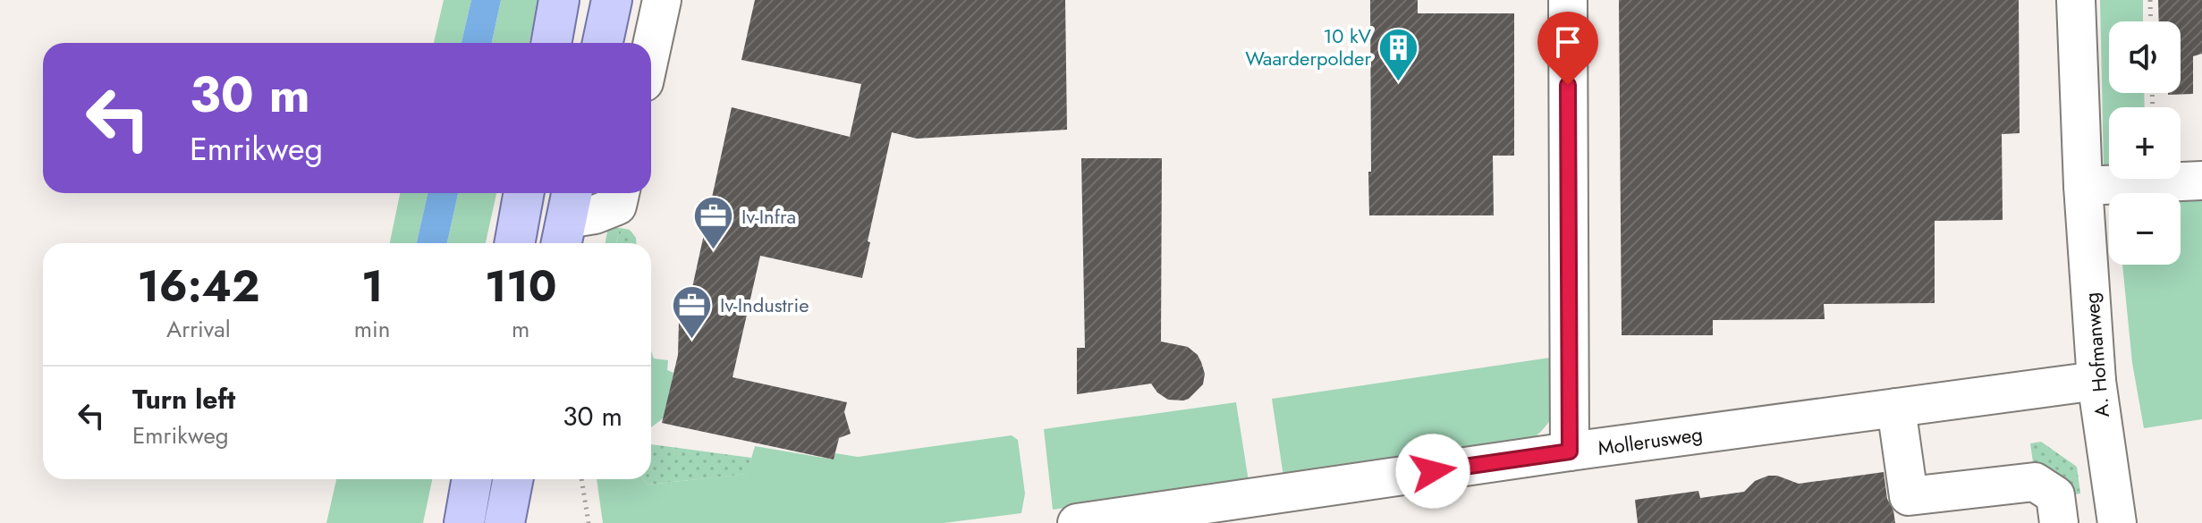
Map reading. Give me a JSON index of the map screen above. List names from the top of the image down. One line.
{"streets":{"street":["A. Hofmanweg","Mollerusweg"]},"crossings":[["A. Hofmanweg","Mollerusweg"]],"places":{"building":["10 kV Waarderpolder"],"office":["Iv-Infra","Iv-Industrie"]},"page":{"map_buttons":["+","−"],"turn":["30 m","Emrikweg"],"eta":["16:42","Arrival","1","min","110","m"],"list":[{"name":"Turn left","note":"Emrikweg","value":"30 m"}]}}
